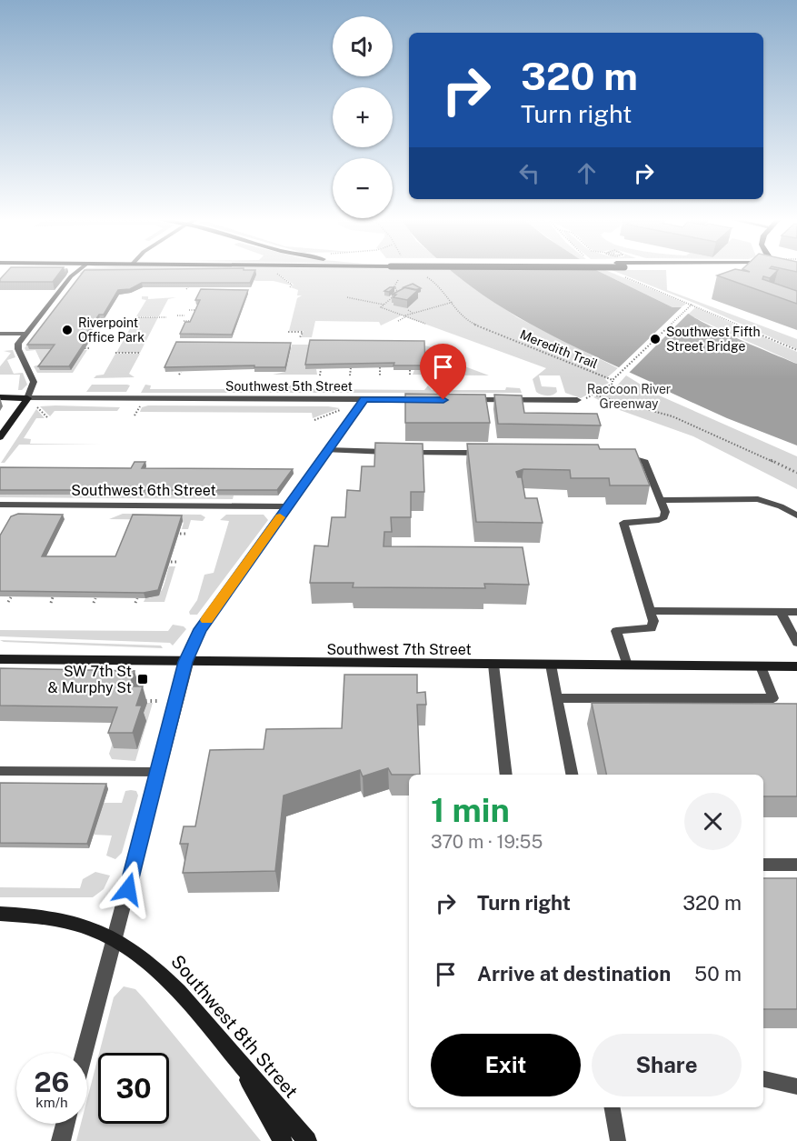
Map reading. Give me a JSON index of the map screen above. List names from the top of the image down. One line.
{"streets":{"main road":["Southwest 5th Street","Southwest 7th Street","Southwest 8th Street"],"street":["Southwest 6th Street"],"path":["Meredith Trail"]},"parks":["Raccoon River Greenway"],"places":{"other":["Riverpoint Office Park","Southwest Fifth Street Bridge"],"transit":["SW 7th St & Murphy St"]},"page":{"map_buttons":["+","−"],"turn":["320 m","Turn right"],"heading":["1 min","370 m · 19:55"],"list":[{"name":"Turn right","value":"320 m"},{"name":"Arrive at destination","value":"50 m"}],"buttons":["Exit","Share"],"speed":"26 km/h","limit":"30"}}
